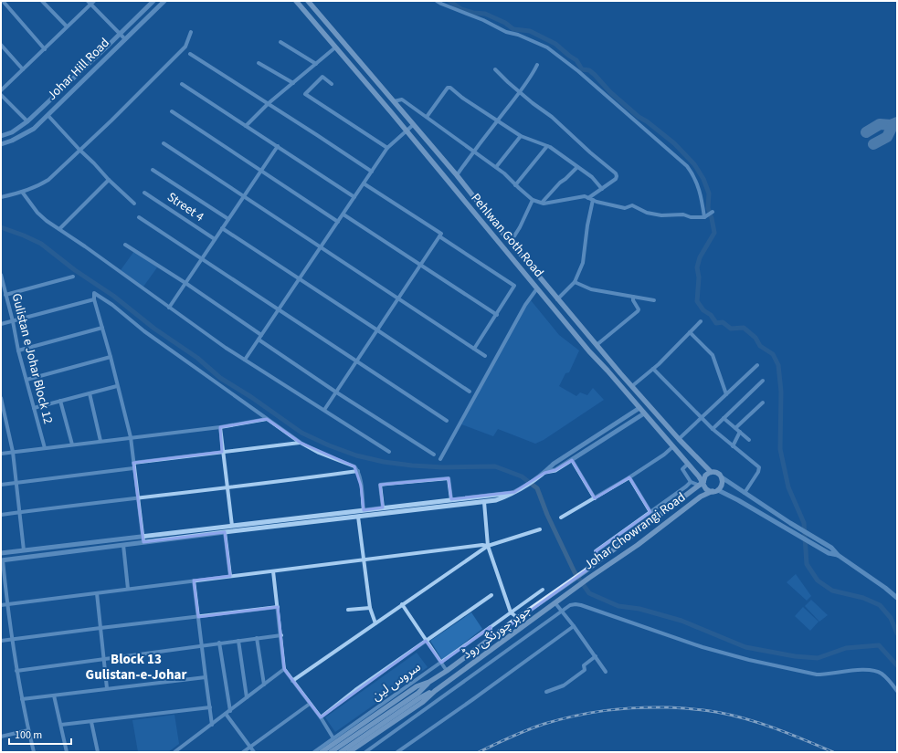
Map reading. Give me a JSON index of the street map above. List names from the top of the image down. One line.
{"streets":{"main road":["Pehlwan Goth Road","Johar Chowrangi Road","جوہر چورنگی روڈ"],"street":["Johar Hill Road","Street 4","Gulistan e Johar Block 12","سروس لین"]},"crossings":[["Pehlwan Goth Road","Johar Chowrangi Road"],["Johar Chowrangi Road","جوہر چورنگی روڈ"],["جوہر چورنگی روڈ","سروس لین"]],"districts":["Block 13 Gulistan-e-Johar"],"scale_bar":"100 m"}
